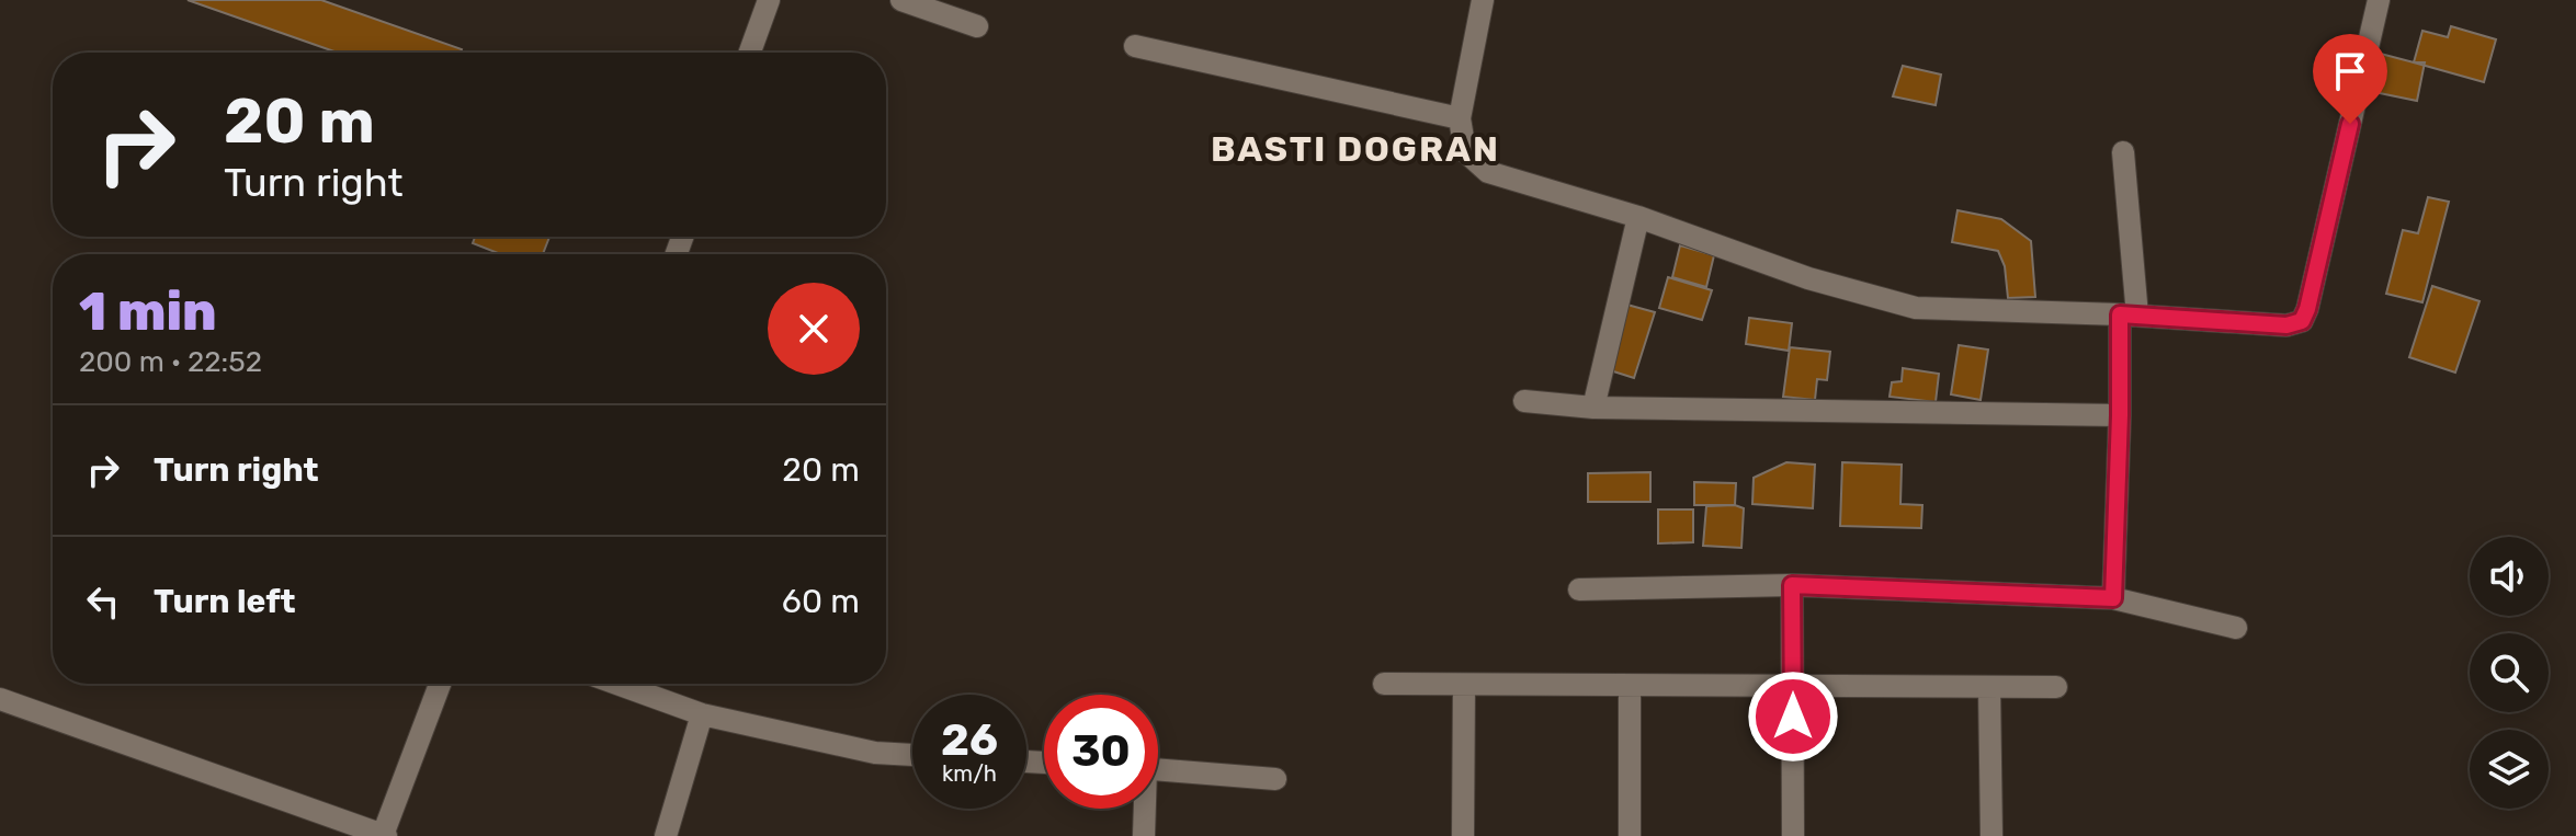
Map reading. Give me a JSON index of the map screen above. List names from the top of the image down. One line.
{"districts":["BASTI DOGRAN"],"page":{"turn":["20 m","Turn right"],"heading":["1 min","200 m · 22:52"],"list":[{"name":"Turn right","value":"20 m"},{"name":"Turn left","value":"60 m"}],"speed":"26 km/h","limit":"30"}}
